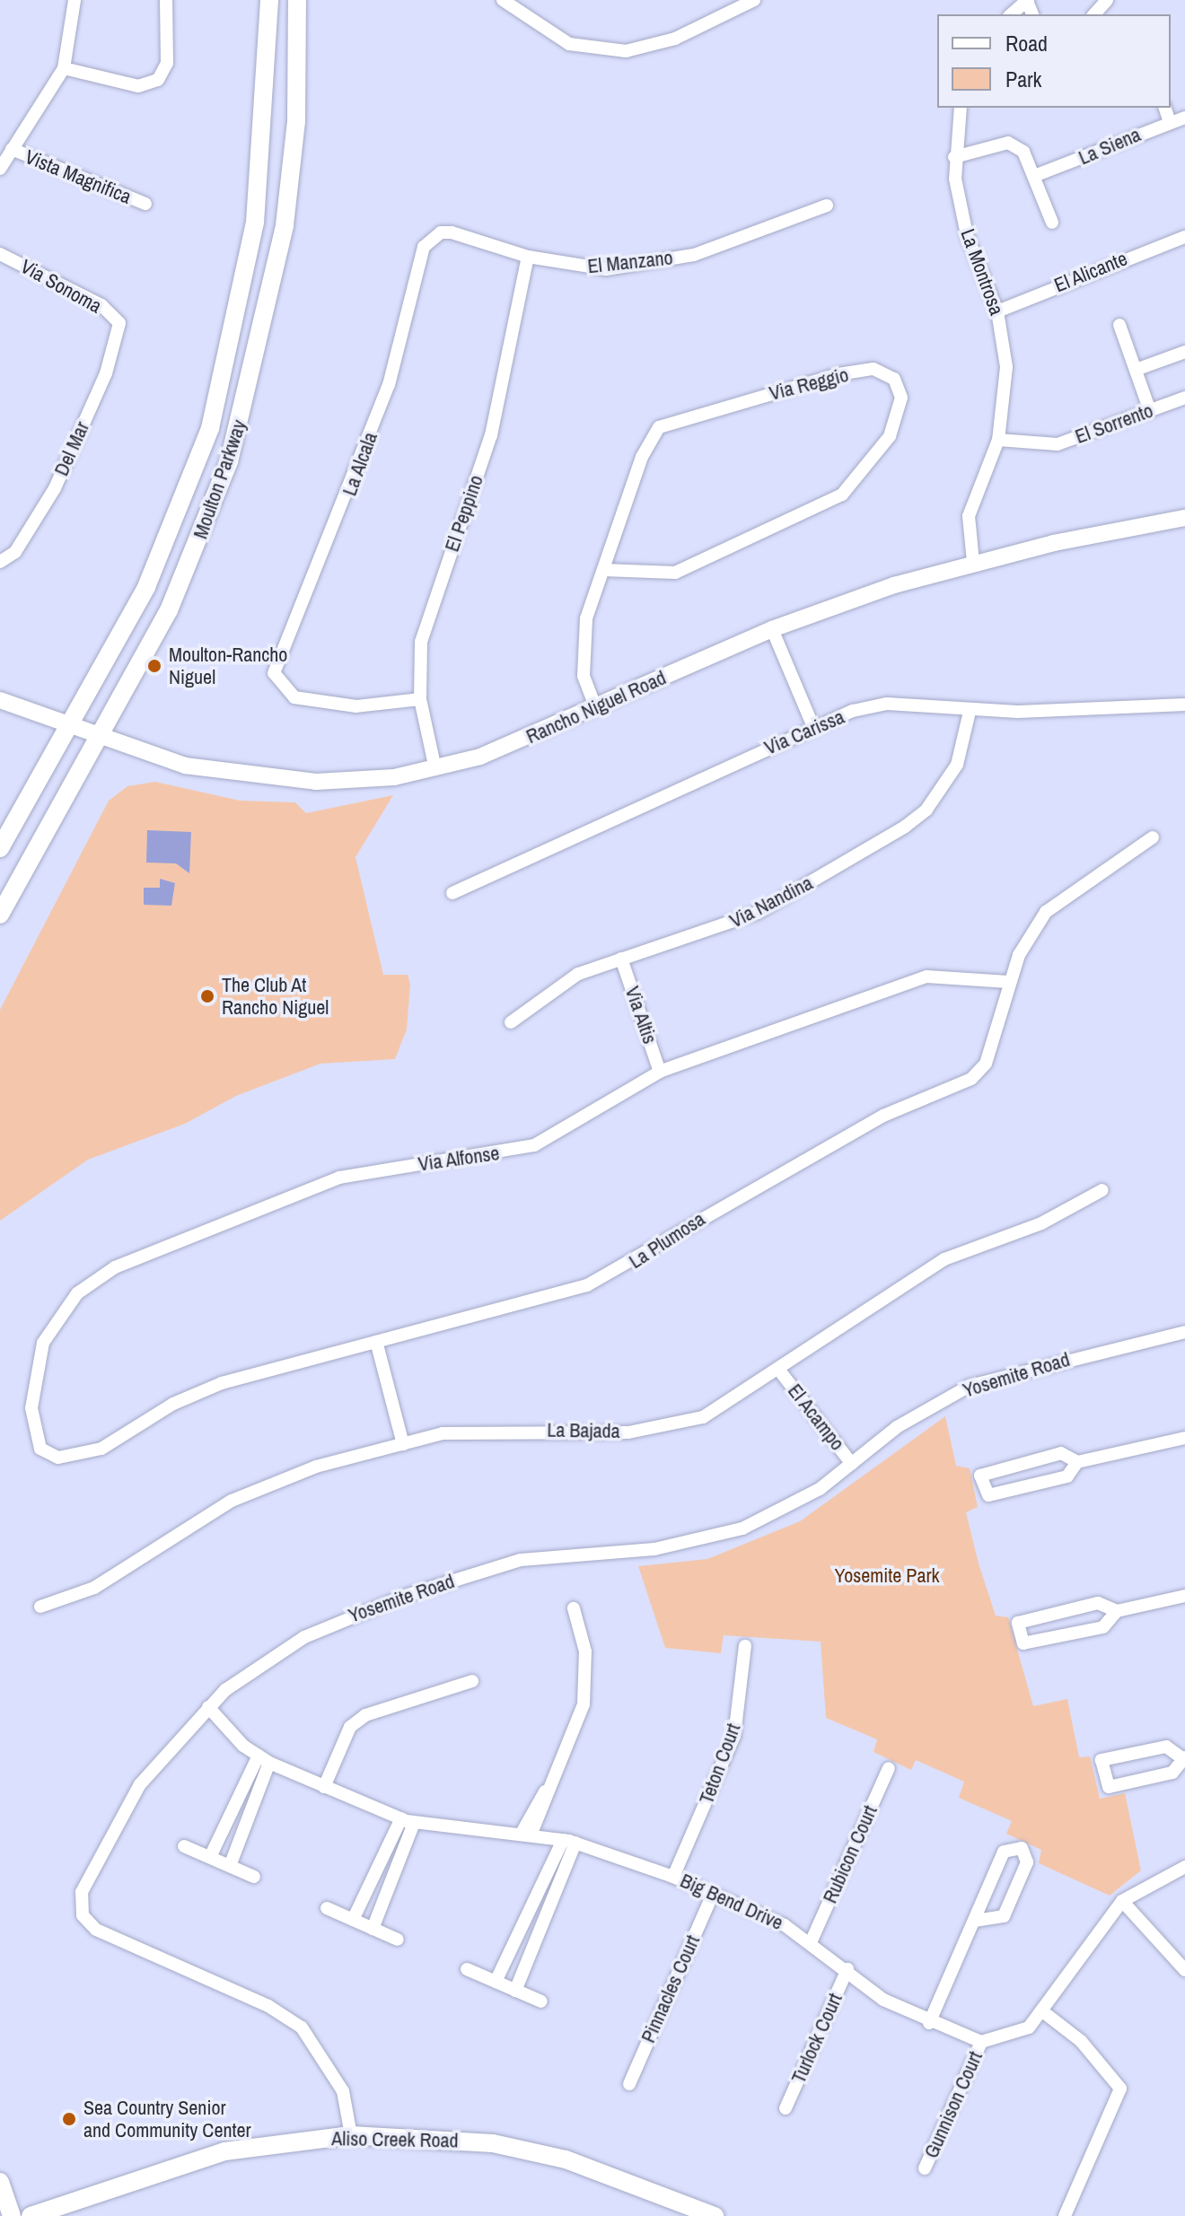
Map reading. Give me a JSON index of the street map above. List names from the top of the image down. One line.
{"streets":{"main road":["Moulton Parkway","Aliso Creek Road"],"street":["La Siena","Vista Magnifica","El Manzano","La Montrosa","El Alicante","Via Sonoma","Via Reggio","El Sorrento","Del Mar","La Alcala","El Peppino","Rancho Niguel Road","Via Carissa","Via Nandina","Via Altis","Via Alfonse","La Plumosa","Yosemite Road","El Acampo","La Bajada","Teton Court","Rubicon Court","Big Bend Drive","Pinnacles Court","Turlock Court","Gunnison Court"]},"crossings":[["El Manzano","La Alcala"],["El Manzano","El Peppino"],["La Montrosa","El Alicante"],["La Montrosa","El Sorrento"],["La Montrosa","Rancho Niguel Road"],["Via Sonoma","Del Mar"],["Via Reggio","Rancho Niguel Road"],["La Alcala","El Peppino"],["Moulton Parkway","Rancho Niguel Road"],["El Peppino","Rancho Niguel Road"],["Via Carissa","Via Nandina"],["Via Nandina","Via Altis"],["Via Altis","Via Alfonse"],["Via Alfonse","La Plumosa"],["Yosemite Road","El Acampo"],["Yosemite Road","Big Bend Drive"],["Yosemite Road","Aliso Creek Road"],["El Acampo","La Bajada"],["Teton Court","Big Bend Drive"],["Rubicon Court","Big Bend Drive"],["Big Bend Drive","Pinnacles Court"],["Big Bend Drive","Turlock Court"],["Big Bend Drive","Gunnison Court"]],"parks":["Yosemite Park"],"places":["Moulton-Rancho Niguel","The Club At Rancho Niguel","Sea Country Senior and Community Center"],"legend":["Road","Park"]}
